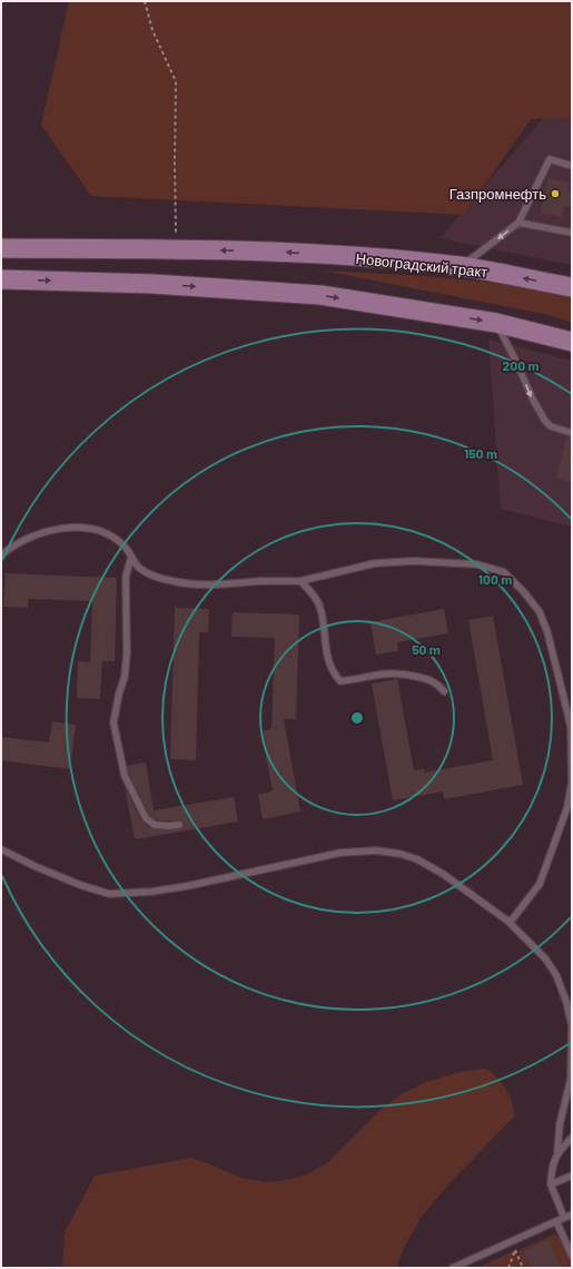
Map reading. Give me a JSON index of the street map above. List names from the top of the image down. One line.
{"streets":{"main road":["Новоградский тракт"]},"places":["Газпромнефть"],"rings":["200 m","150 m","100 m","50 m"]}
